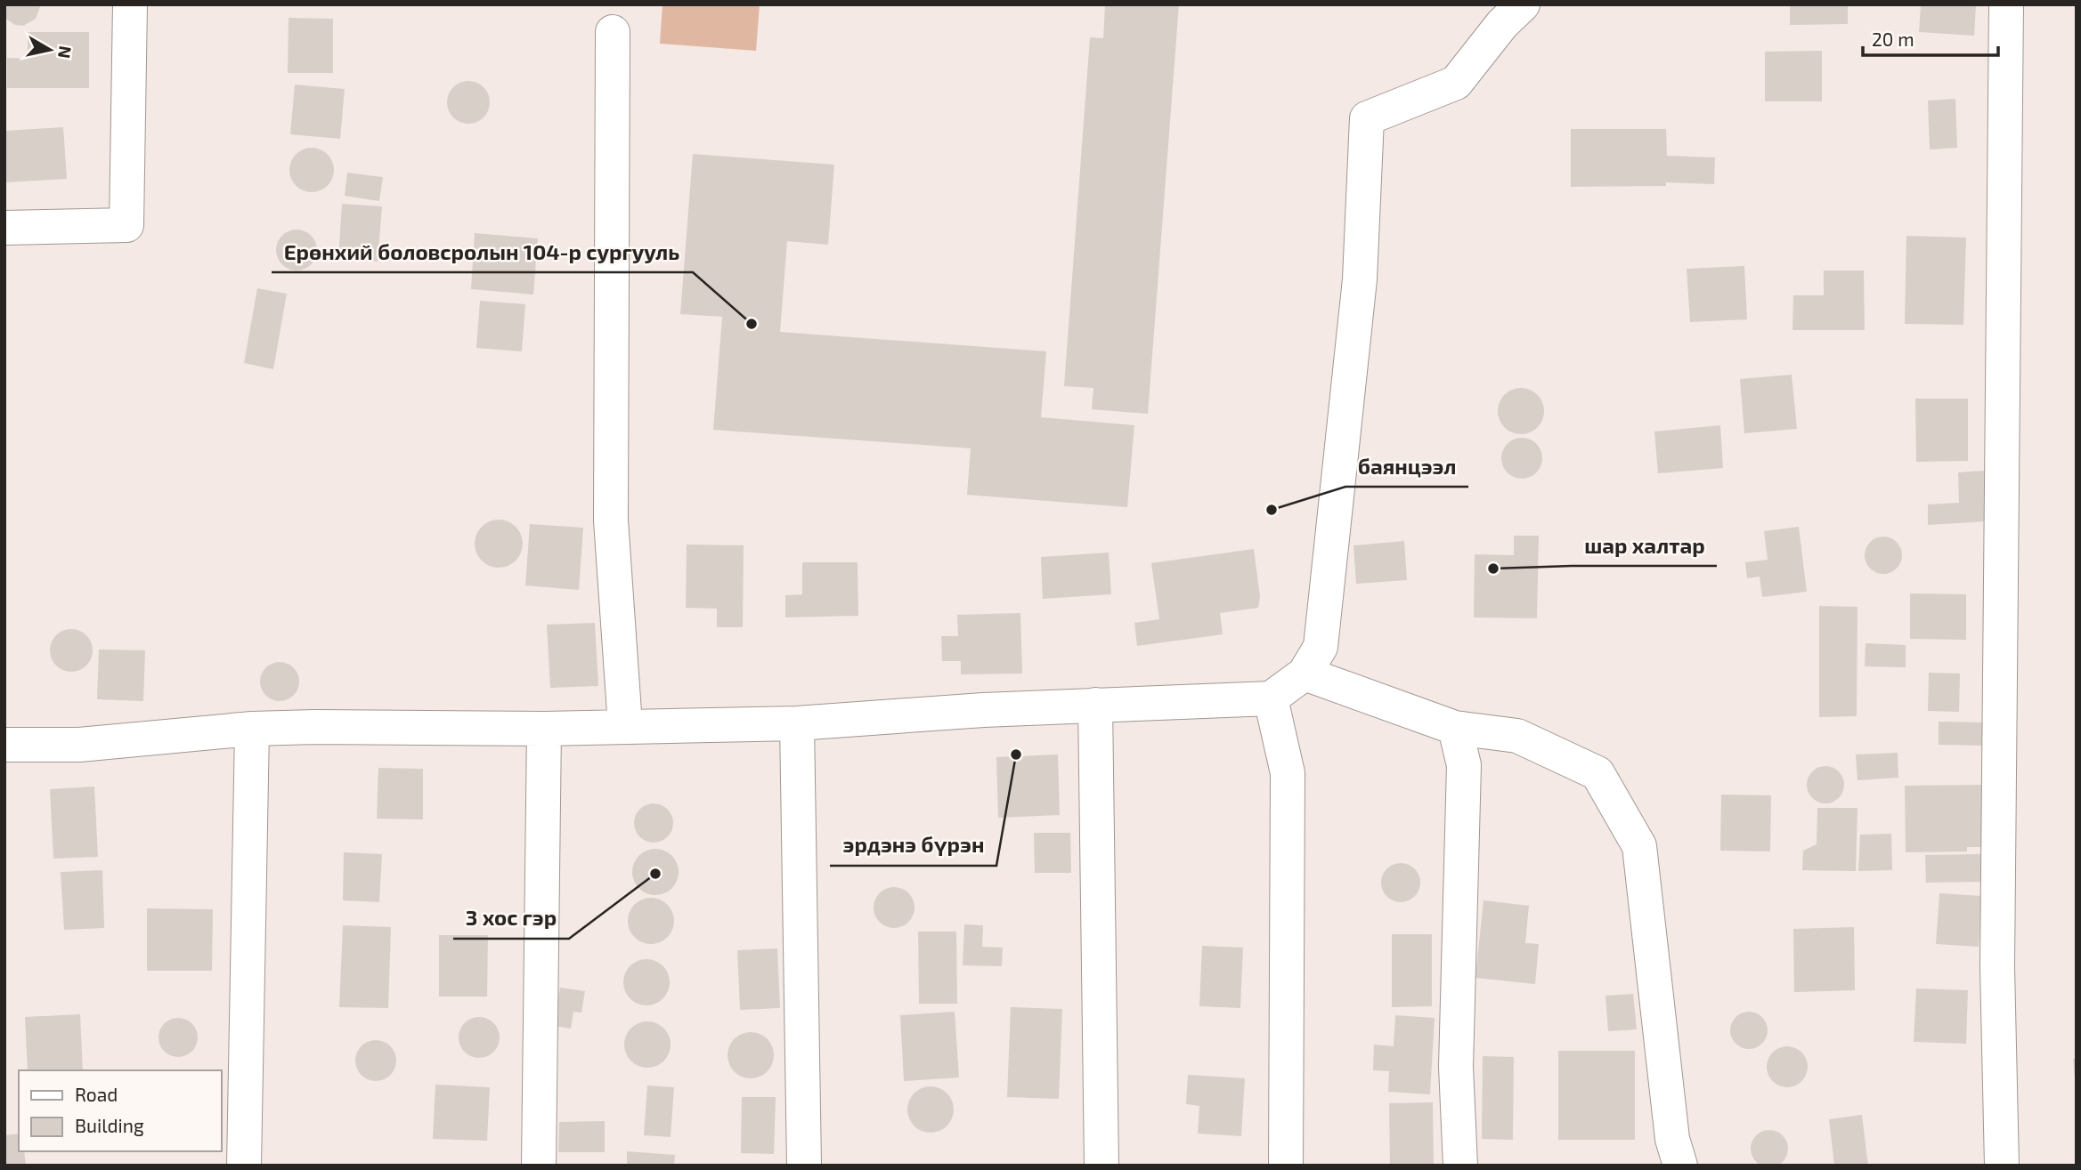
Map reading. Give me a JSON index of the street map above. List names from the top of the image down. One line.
{"places":["Ерөнхий боловсролын 104-р сургууль","баянцээл","шар халтар","эрдэнэ бүрэн","3 хос гэр"],"legend":["Road","Building"],"scale_bar":"20 m","north":"right"}
